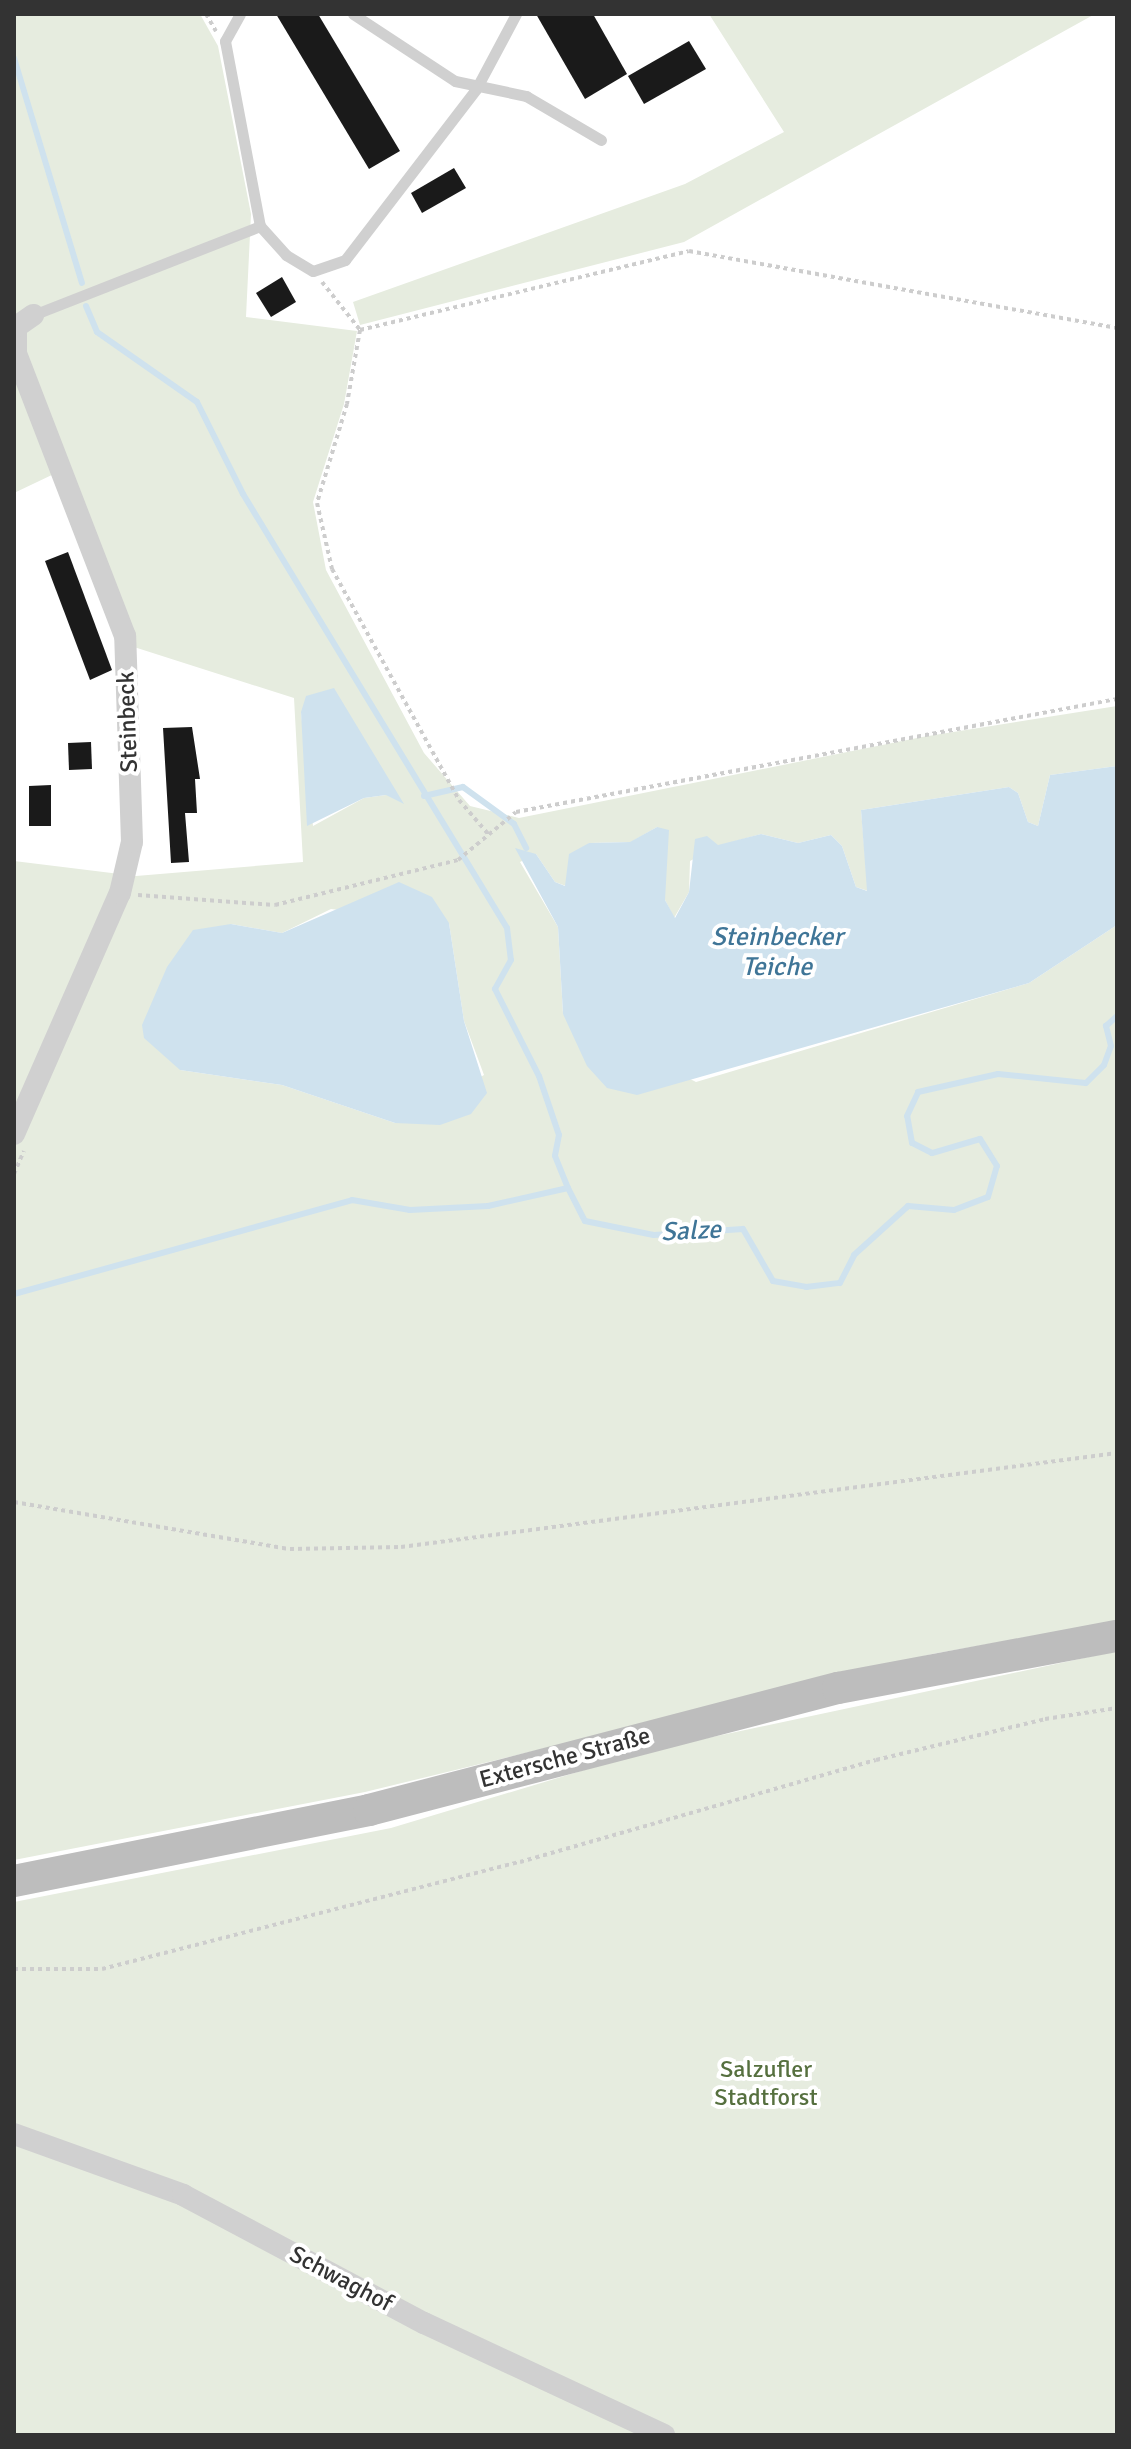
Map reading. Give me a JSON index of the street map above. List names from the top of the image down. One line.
{"streets":{"main road":["Extersche Straße"],"street":["Steinbeck","Schwaghof"]},"water":["Steinbecker Teiche","Salze"],"parks":["Salzufler Stadtforst"]}
